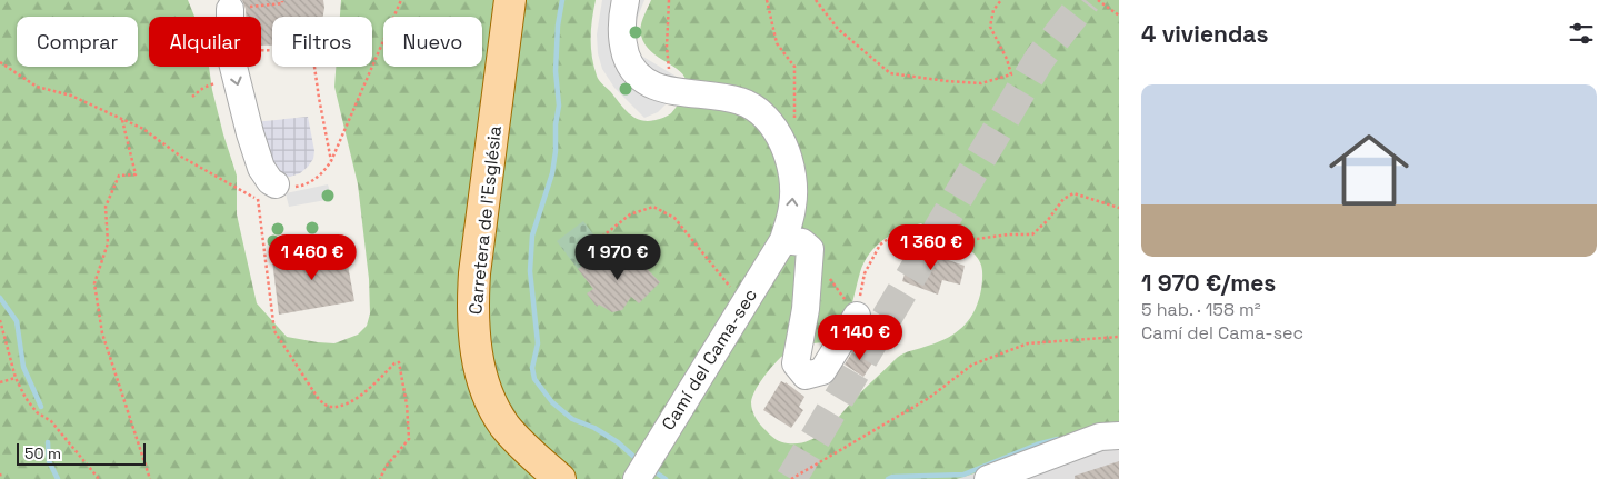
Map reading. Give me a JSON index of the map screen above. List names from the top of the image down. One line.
{"streets":{"main road":["Carretera de l'Església"],"street":["Camí del Cama-sec"]},"scale_bar":"50 m","page":{"heading":"4 viviendas","chip":["Comprar","Alquilar","Filtros","Nuevo"],"list":[{"name":"1 970 €/mes","note":"5 hab. · 158 m² · Camí del Cama-sec"}],"price":["1 360 €","1 460 €","1 970 €","1 140 €"],"scale":"50 m"}}
